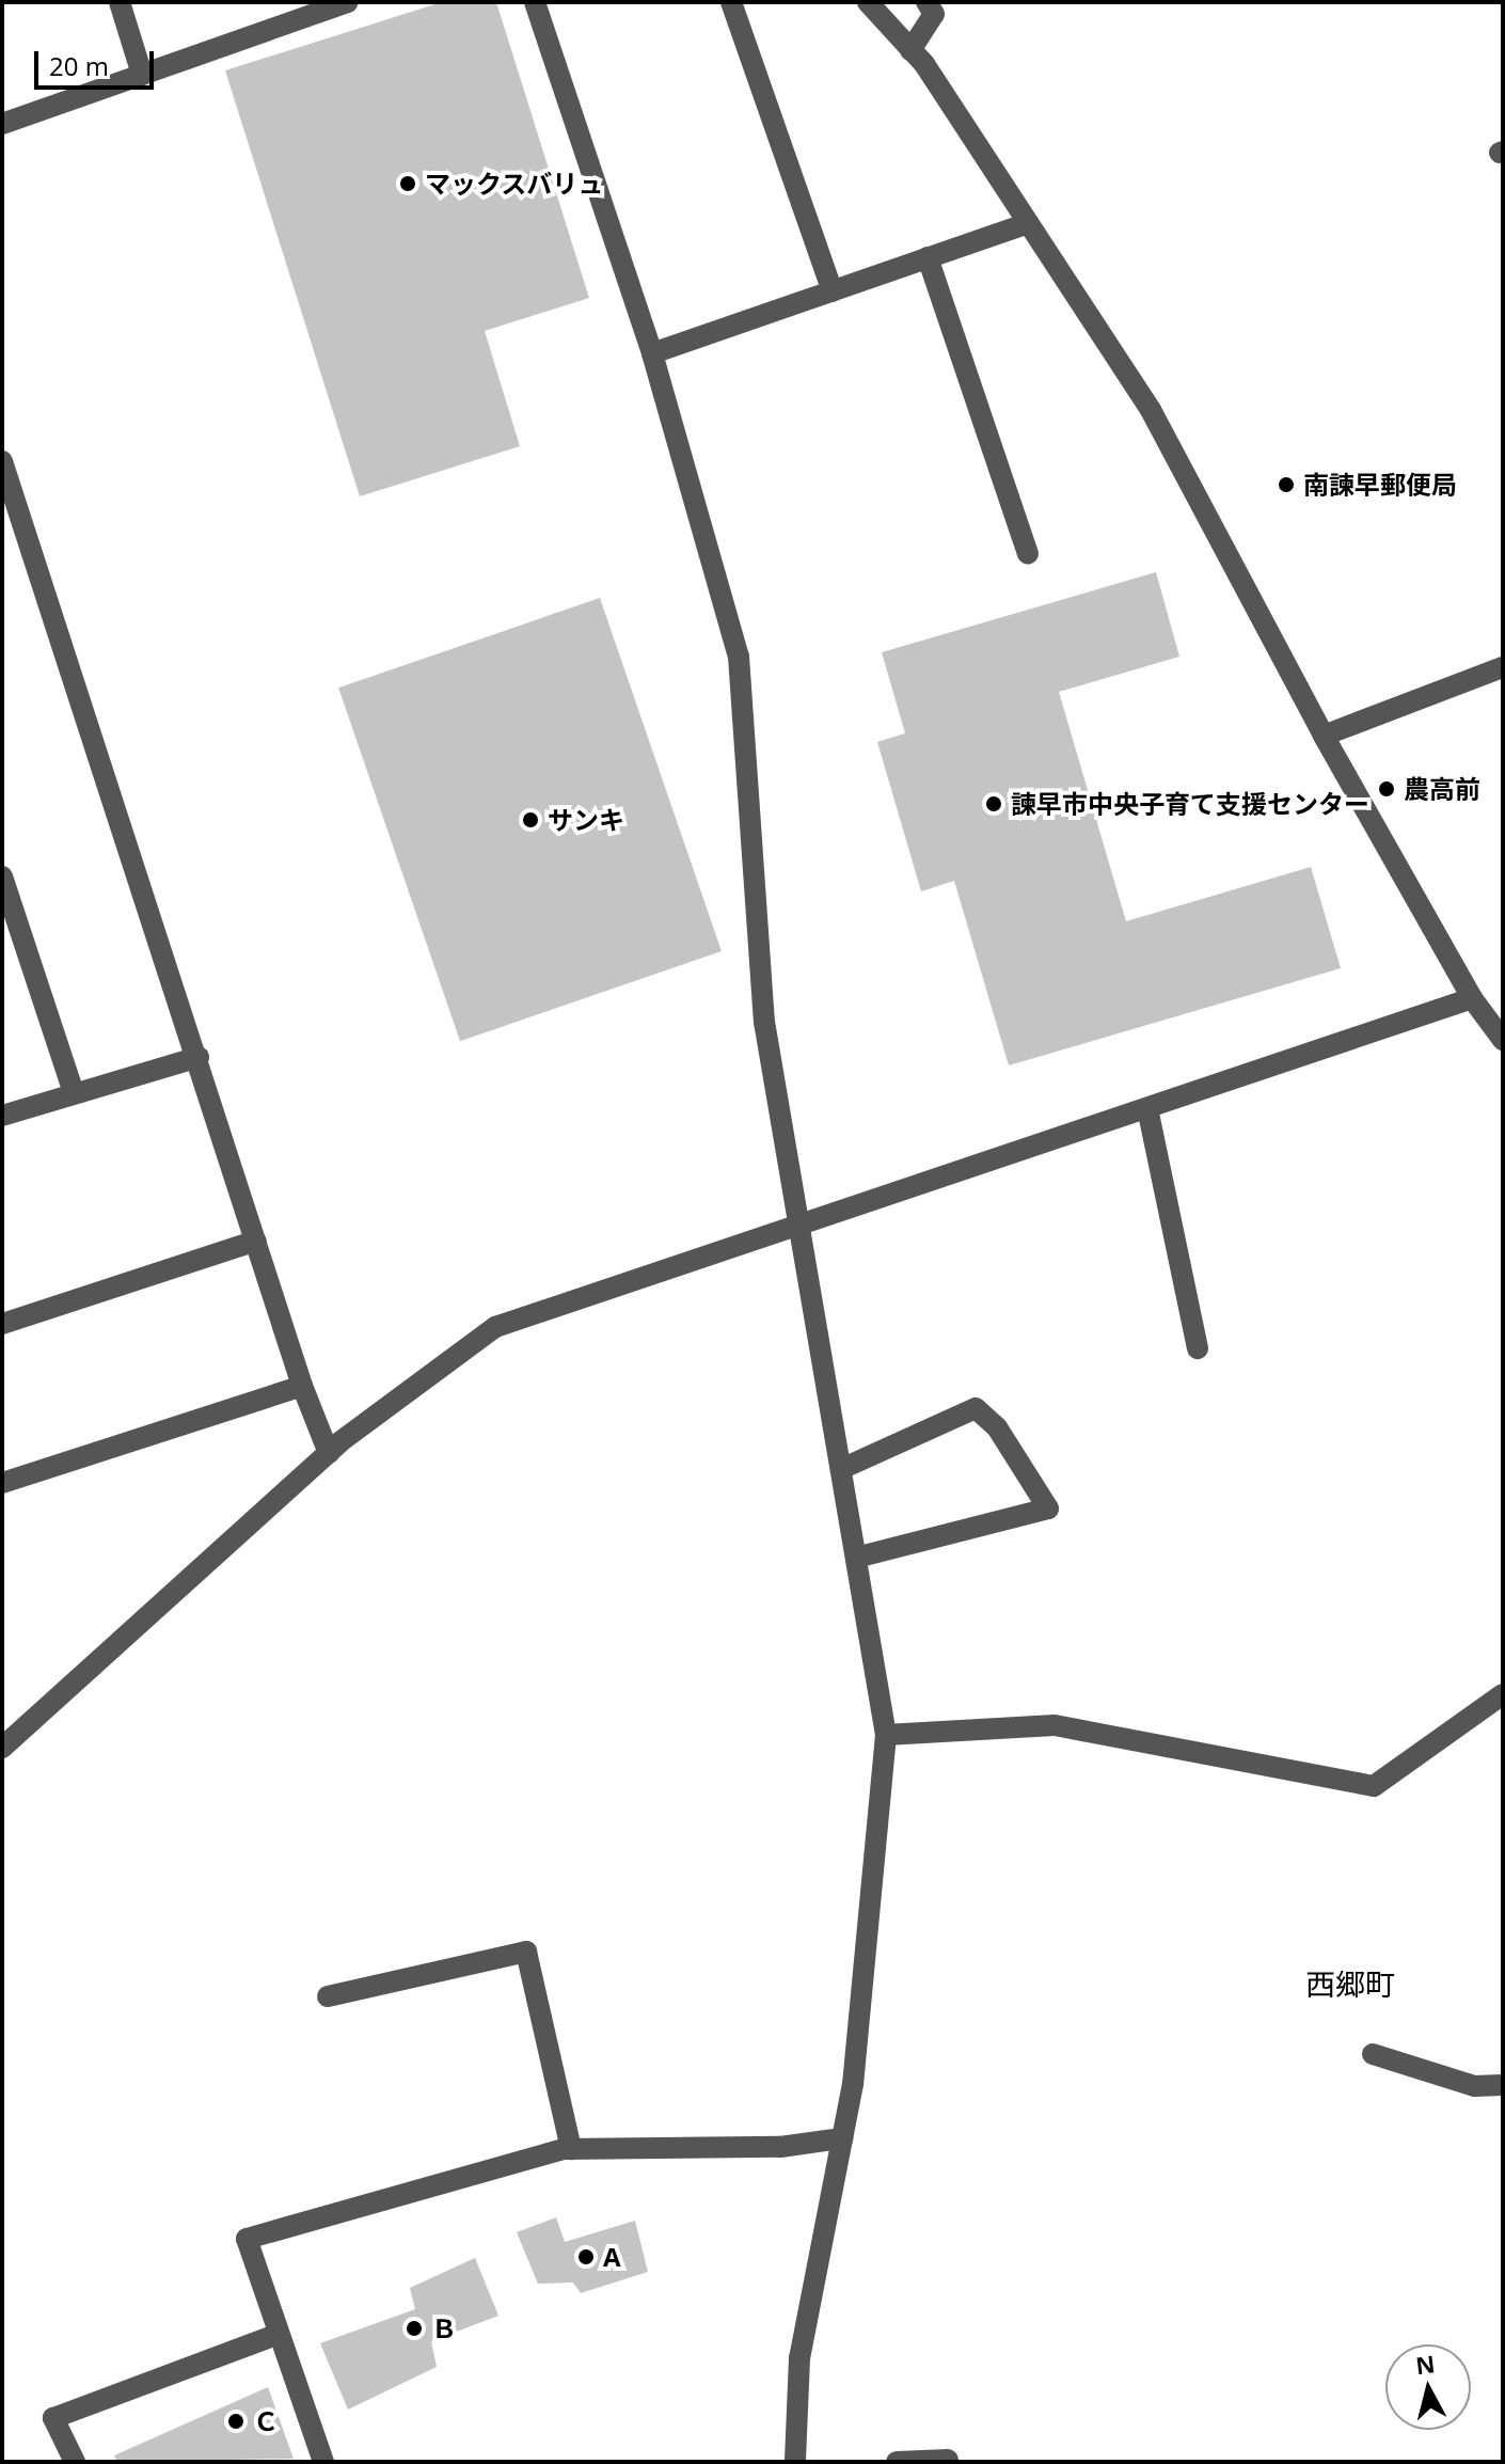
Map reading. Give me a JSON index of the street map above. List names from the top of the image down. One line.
{"districts":["西郷町"],"places":["マックスバリュ","南諫早郵便局","農高前","諫早市中央子育て支援センター","サンキ","A","Ｂ","Ｃ"],"scale_bar":"20 m","north":"top"}
